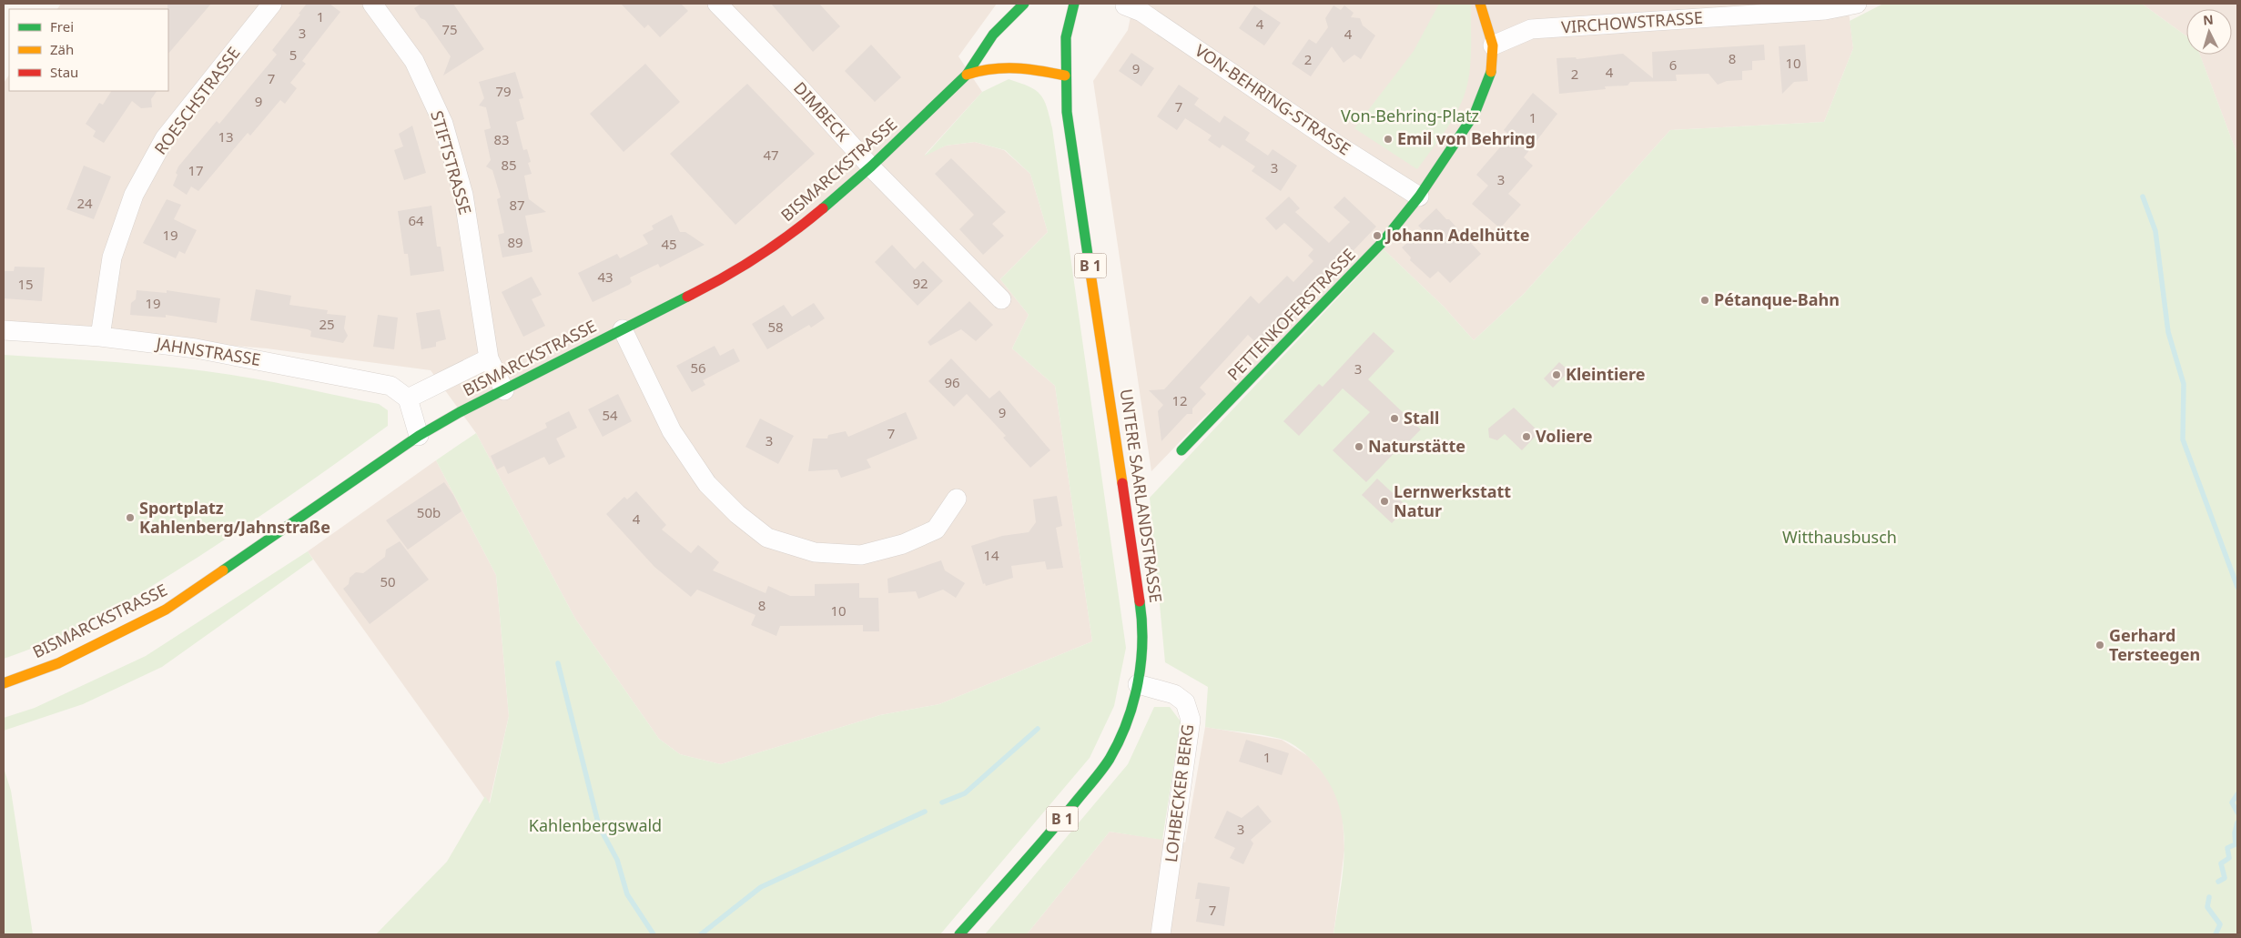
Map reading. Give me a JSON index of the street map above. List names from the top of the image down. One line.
{"streets":{"main road":["BISMARCKSTRASSE","B 1","PETTENKOFERSTRASSE","UNTERE SAARLANDSTRASSE"],"street":["VIRCHOWSTRASSE","VON-BEHRING-STRASSE","ROESCHSTRASSE","DIMBECK","STIFTSTRASSE","JAHNSTRASSE","LOHBECKER BERG"]},"crossings":[["VON-BEHRING-STRASSE","PETTENKOFERSTRASSE"],["ROESCHSTRASSE","JAHNSTRASSE"],["DIMBECK","BISMARCKSTRASSE"],["STIFTSTRASSE","BISMARCKSTRASSE"],["UNTERE SAARLANDSTRASSE","LOHBECKER BERG"]],"parks":["Von-Behring-Platz","Witthausbusch","Kahlenbergswald"],"places":["Emil von Behring","Johann Adelhütte","Pétanque-Bahn","Kleintiere","Stall","Voliere","Naturstätte","Lernwerkstatt Natur","Sportplatz Kahlenberg/Jahnstraße","Gerhard Tersteegen"],"house_numbers":["1","4","75","3","4","5","8","2","10","6","9","4","2","7","79","9","7","1","13","83","47","85","3","17","3","24","87","64","19","89","45","43","92","15","19","25","58","56","3","96","12","9","54","7","3","50b","4","14","50","8","10","1","3","7"],"legend":["Frei","Zäh","Stau"],"north":"top"}
